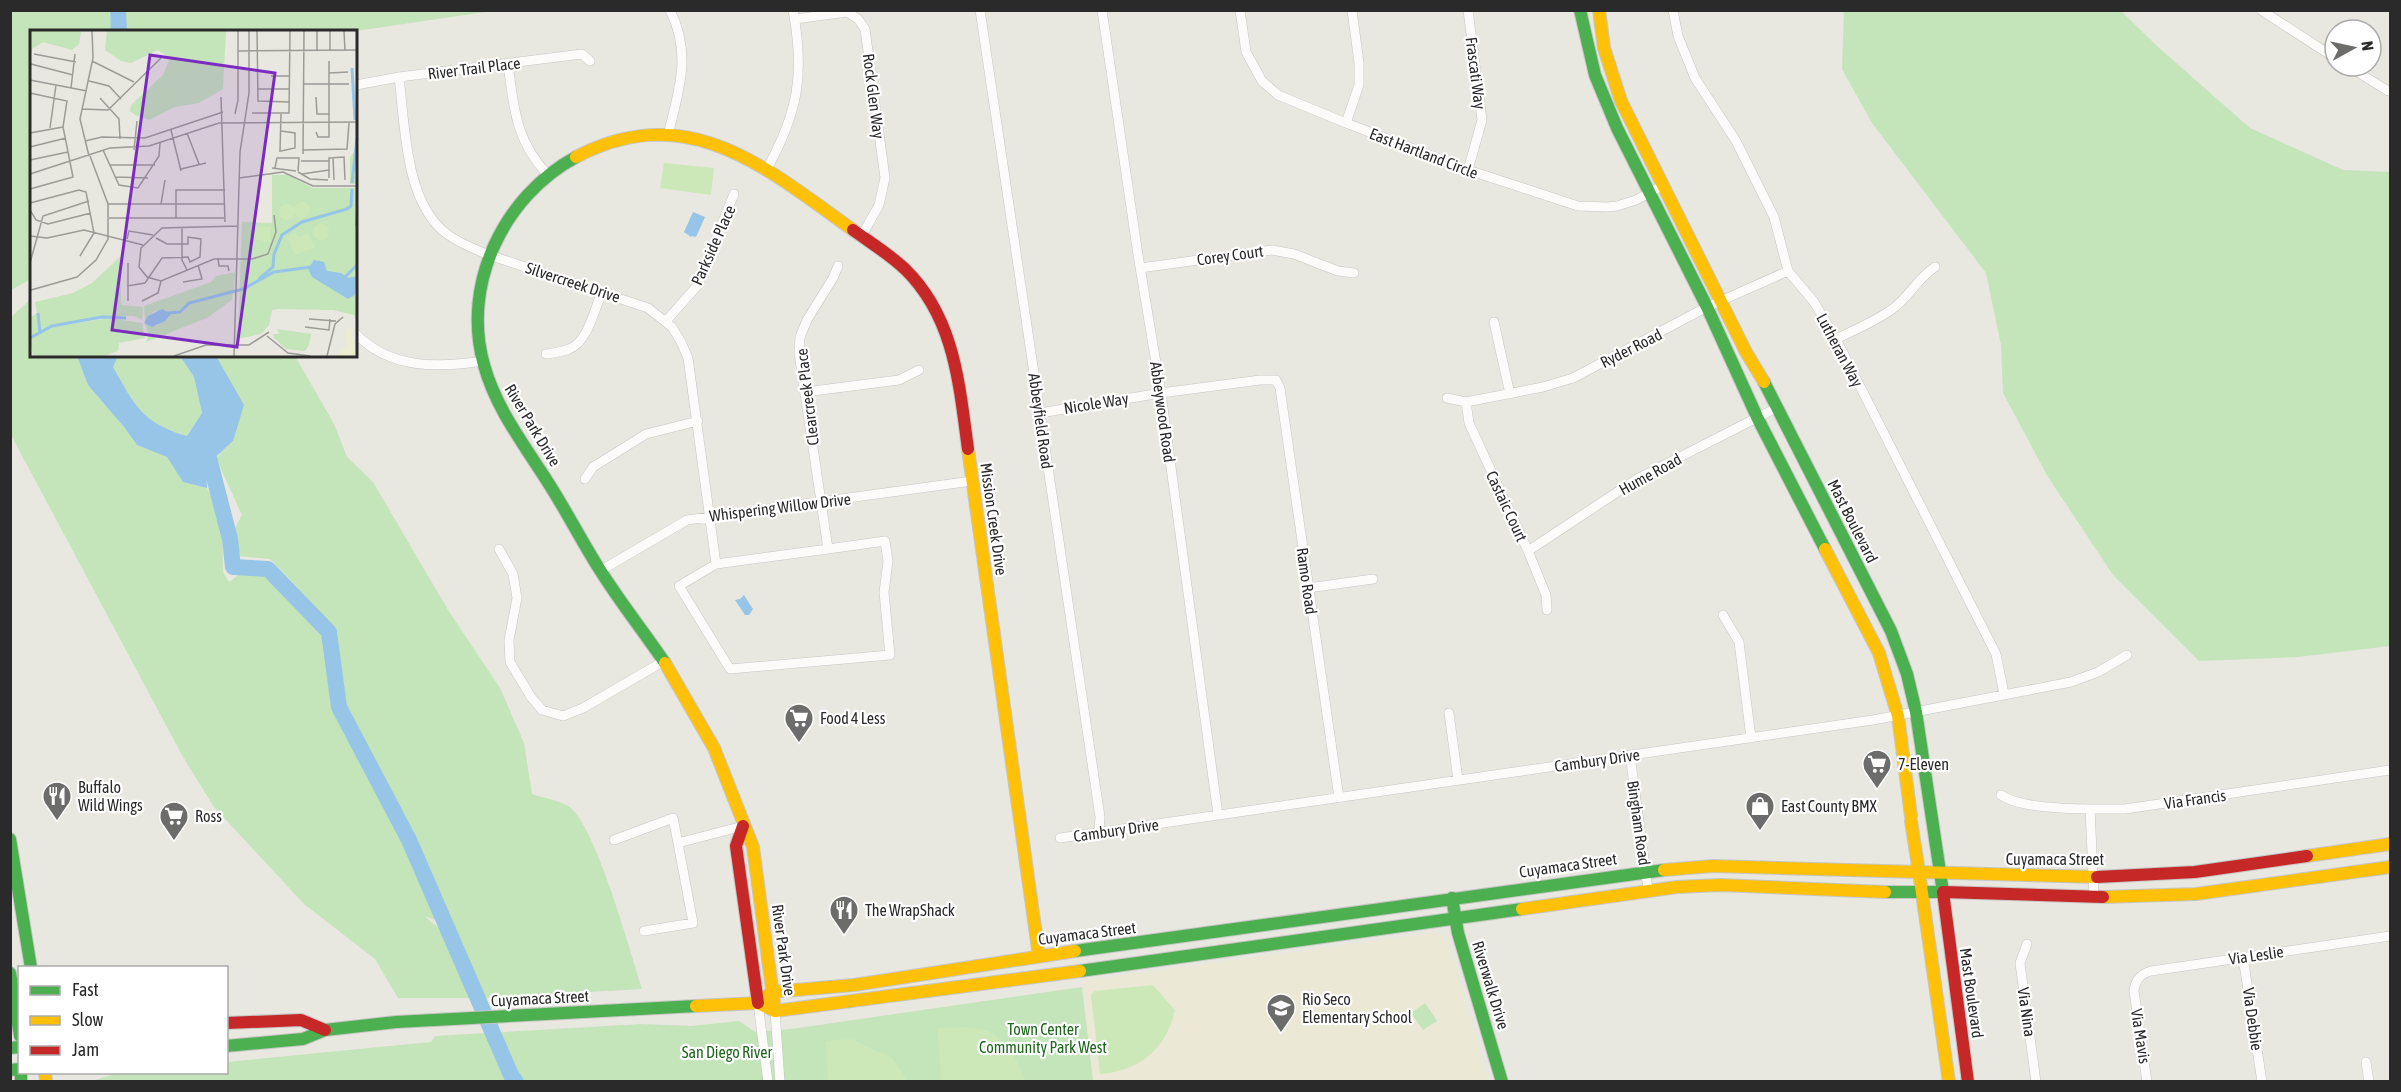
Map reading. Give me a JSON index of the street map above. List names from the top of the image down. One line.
{"streets":{"main road":["River Park Drive","Mission Creek Drive","Mast Boulevard","Cuyamaca Street","Riverwalk Drive"],"street":["River Trail Place","Frascati Way","Rock Glen Way","East Hartland Circle","Parkside Place","Corey Court","Silvercreek Drive","Ryder Road","Lutheran Way","Clearcreek Place","Nicole Way","Abbeywood Road","Abbeyfield Road","Hume Road","Castaic Court","Whispering Willow Drive","Ramo Road","Cambury Drive","Via Francis","Bingham Road","Via Leslie","Via Nina","Via Debbie","Via Mavis"]},"crossings":[["River Trail Place","Silvercreek Drive"],["Frascati Way","East Hartland Circle"],["Rock Glen Way","Mission Creek Drive"],["East Hartland Circle","Mast Boulevard"],["Parkside Place","Silvercreek Drive"],["Corey Court","Abbeywood Road"],["Silvercreek Drive","River Park Drive"],["Silvercreek Drive","Whispering Willow Drive"],["Ryder Road","Lutheran Way"],["Ryder Road","Castaic Court"],["Ryder Road","Mast Boulevard"],["Lutheran Way","Cambury Drive"],["Clearcreek Place","Whispering Willow Drive"],["Nicole Way","Abbeywood Road"],["Nicole Way","Abbeyfield Road"],["Nicole Way","Ramo Road"],["Abbeywood Road","Cambury Drive"],["Abbeyfield Road","Cambury Drive"],["River Park Drive","Whispering Willow Drive"],["River Park Drive","Mission Creek Drive"],["River Park Drive","Cuyamaca Street"],["Hume Road","Castaic Court"],["Hume Road","Mast Boulevard"],["Whispering Willow Drive","Mission Creek Drive"],["Mission Creek Drive","Cuyamaca Street"],["Mast Boulevard","Cambury Drive"],["Mast Boulevard","Cuyamaca Street"],["Ramo Road","Cambury Drive"],["Cambury Drive","Bingham Road"],["Bingham Road","Cuyamaca Street"],["Cuyamaca Street","Riverwalk Drive"],["Via Leslie","Via Debbie"],["Via Leslie","Via Mavis"]],"parks":["Town Center Community Park West","San Diego River"],"places":{"supermarket":["Food 4 Less","7-Eleven","Ross"],"restaurant":["Buffalo Wild Wings","The WrapShack"],"shop":["East County BMX"],"school or university":["Rio Seco Elementary School"]},"legend":["Fast","Slow","Jam"],"north":"right"}
